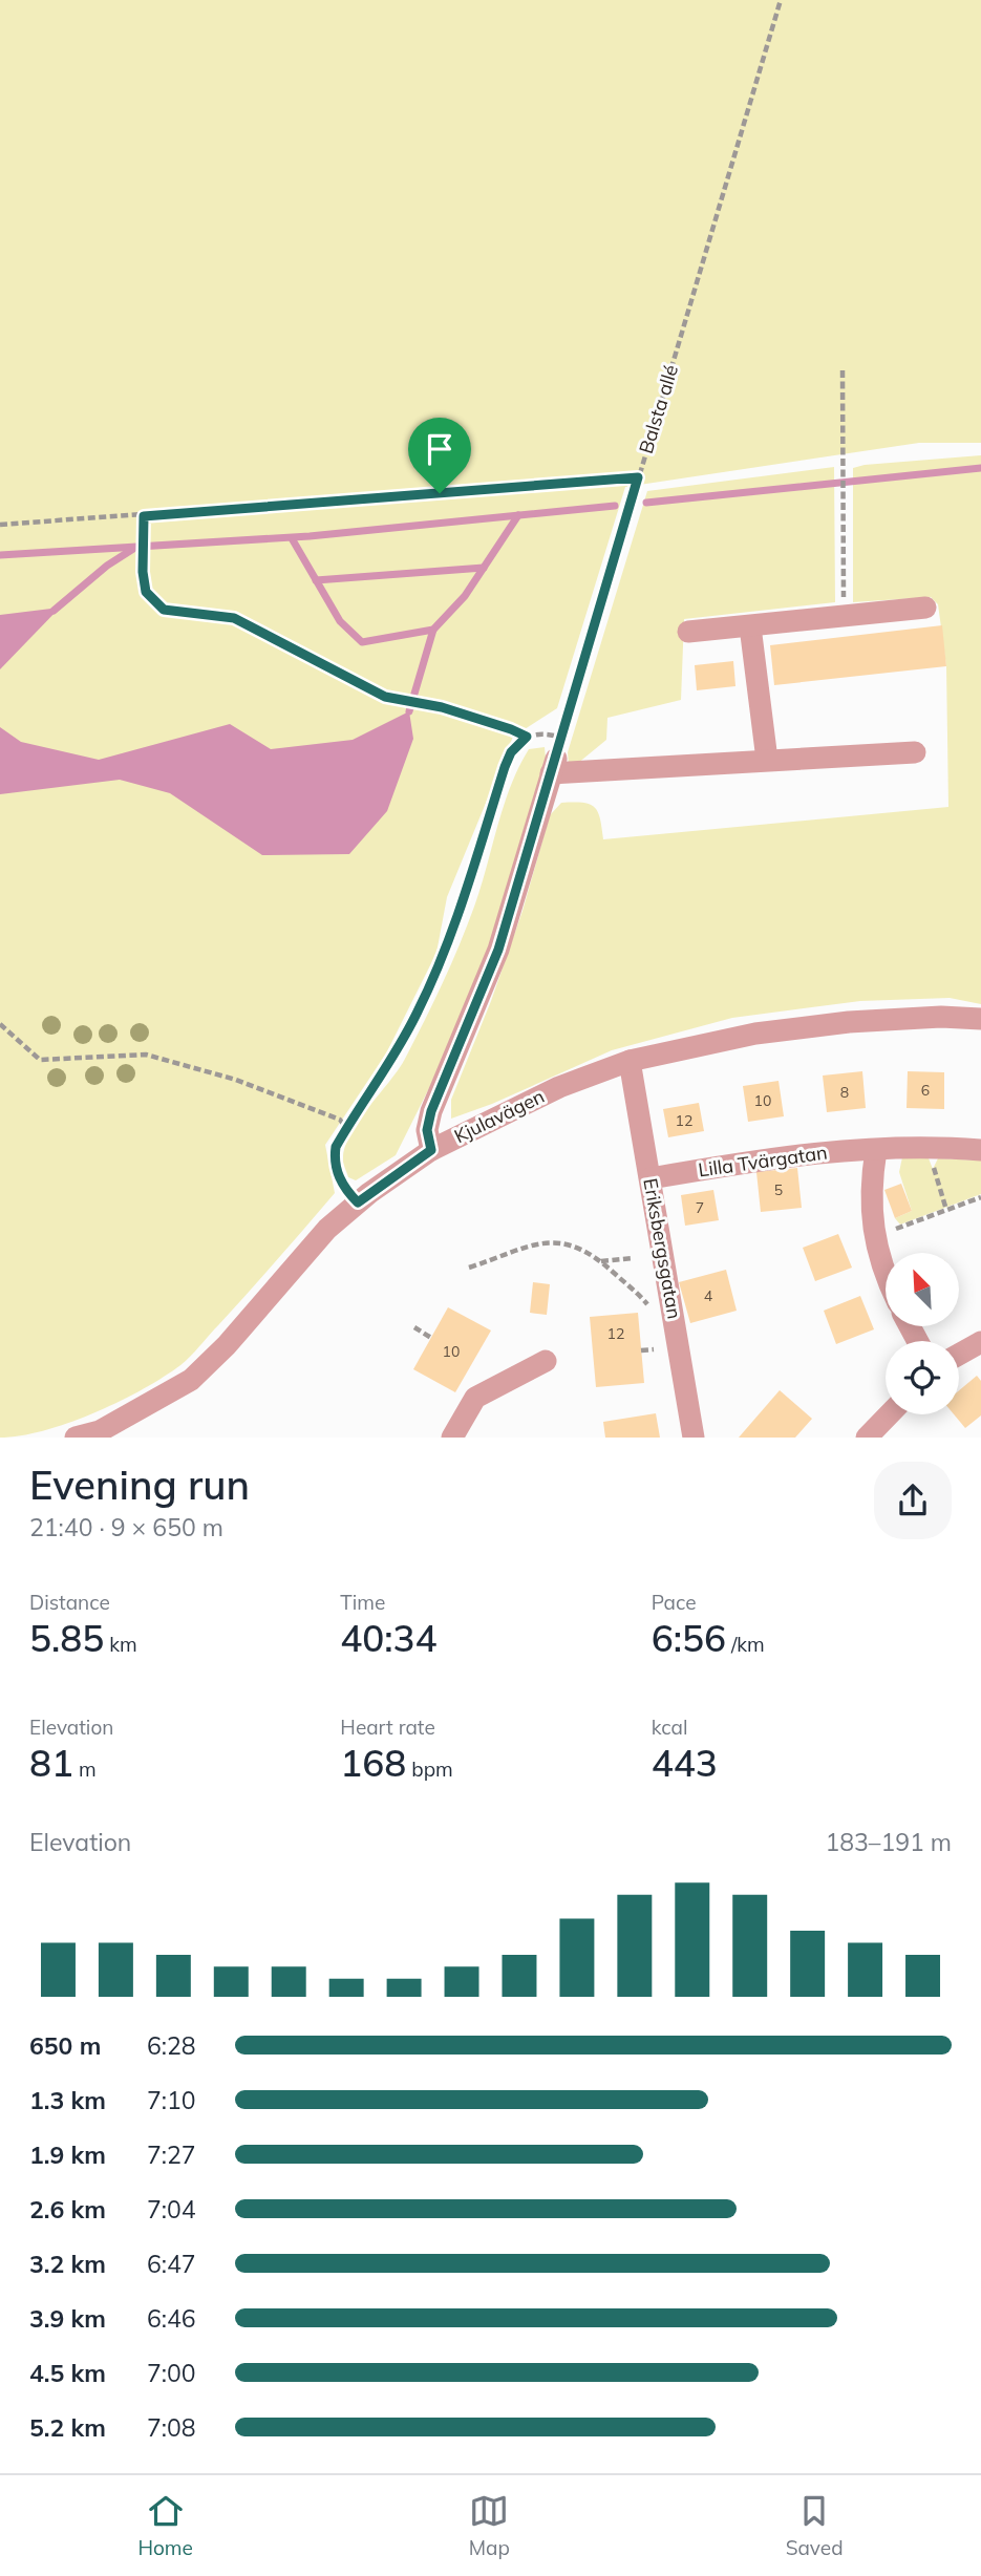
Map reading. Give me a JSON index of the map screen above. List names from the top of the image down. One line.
{"streets":{"street":["Kjulavägen","Lilla Tvärgatan","Eriksbergsgatan"],"path":["Balsta allé"]},"crossings":[["Kjulavägen","Eriksbergsgatan"],["Lilla Tvärgatan","Eriksbergsgatan"]],"house_numbers":["6","8","10","12","5","7","4","12","10"],"north":"top left","page":{"heading":["Evening run","21:40 · 9 × 650 m"],"stats":[["Distance","5.85 km"],["Time","40:34"],["Pace","6:56 /km"],["Elevation","81 m"],["Heart rate","168 bpm"],["kcal","443"]],"chart":["Elevation","183–191 m"],"list":[{"name":"650 m","note":"6:28"},{"name":"1.3 km","note":"7:10"},{"name":"1.9 km","note":"7:27"},{"name":"2.6 km","note":"7:04"},{"name":"3.2 km","note":"6:47"},{"name":"3.9 km","note":"6:46"},{"name":"4.5 km","note":"7:00"},{"name":"5.2 km","note":"7:08"}],"tabs":["Home","Map","Saved"]}}
